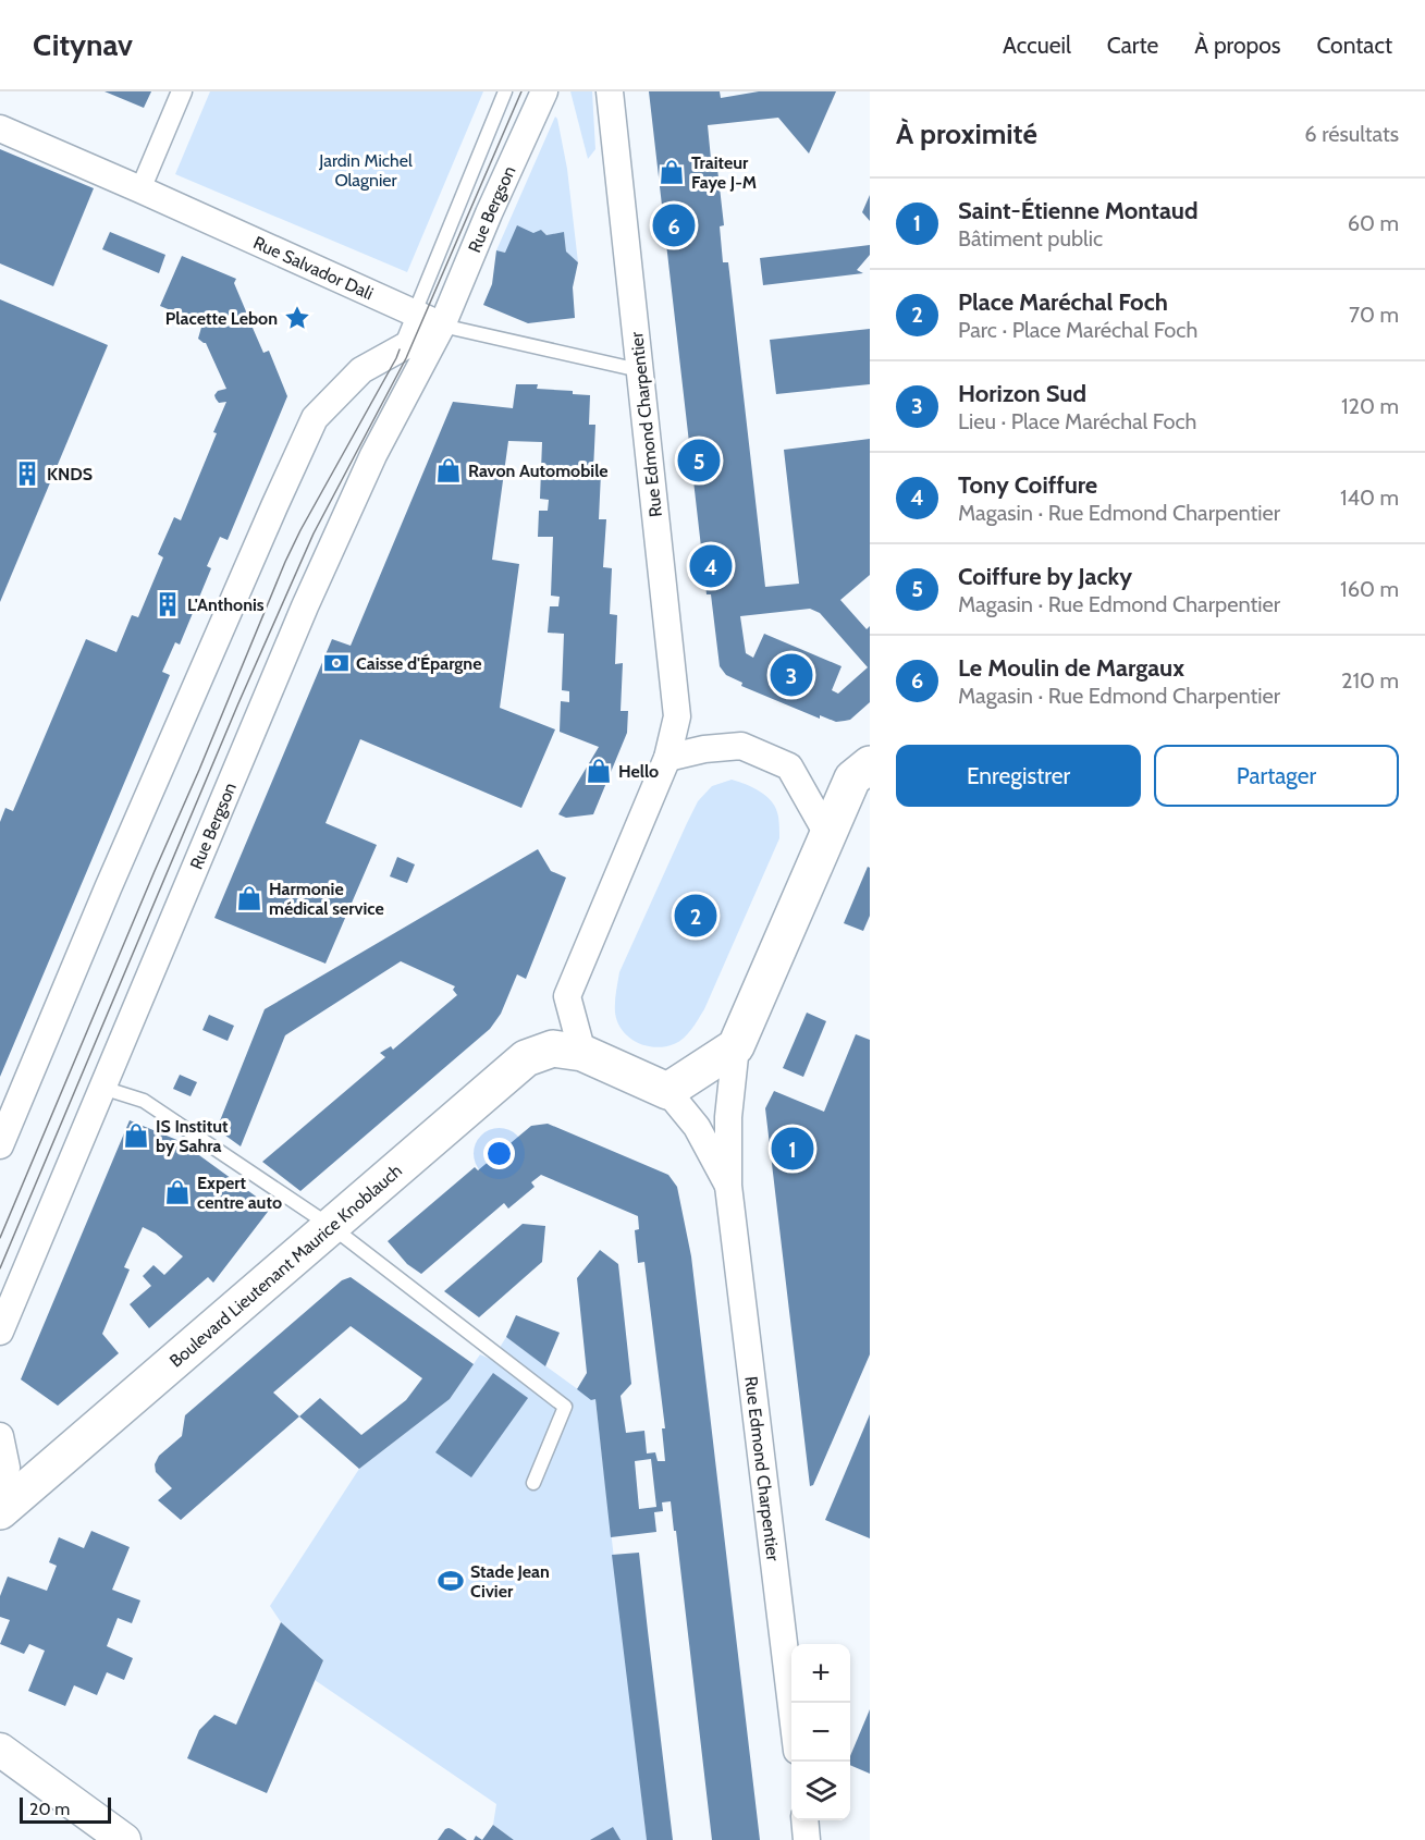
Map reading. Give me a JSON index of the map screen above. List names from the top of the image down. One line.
{"streets":{"main road":["Boulevard Lieutenant Maurice Knoblauch"],"street":["Rue Bergson","Rue Salvador Dali","Rue Edmond Charpentier"]},"crossings":[["Rue Bergson","Rue Salvador Dali"],["Rue Salvador Dali","Rue Edmond Charpentier"],["Rue Edmond Charpentier","Boulevard Lieutenant Maurice Knoblauch"]],"parks":["Jardin Michel Olagnier"],"places":{"shop":["Traiteur Faye J-M","Ravon Automobile","Hello","Harmonie médical service","IS Institut by Sahra","Expert centre auto"],"place":["Placette Lebon"],"building":["KNDS","L'Anthonis"],"bank":["Caisse d'Épargne"],"sports":["Stade Jean Civier"]},"scale_bar":"20 m","page":{"header":"Citynav","nav":["Accueil","Carte","À propos","Contact"],"heading":["À proximité","6 résultats"],"list":[{"mark":"1","name":"Saint-Étienne Montaud","note":"Bâtiment public","value":"60 m"},{"mark":"2","name":"Place Maréchal Foch","note":"Parc · Place Maréchal Foch","value":"70 m"},{"mark":"3","name":"Horizon Sud","note":"Lieu · Place Maréchal Foch","value":"120 m"},{"mark":"4","name":"Tony Coiffure","note":"Magasin · Rue Edmond Charpentier","value":"140 m"},{"mark":"5","name":"Coiffure by Jacky","note":"Magasin · Rue Edmond Charpentier","value":"160 m"},{"mark":"6","name":"Le Moulin de Margaux","note":"Magasin · Rue Edmond Charpentier","value":"210 m"}],"pins":["6","5","4","3","2","1"],"buttons":["Enregistrer","Partager"],"map_buttons":["+","−"],"scale":"20 m"}}
